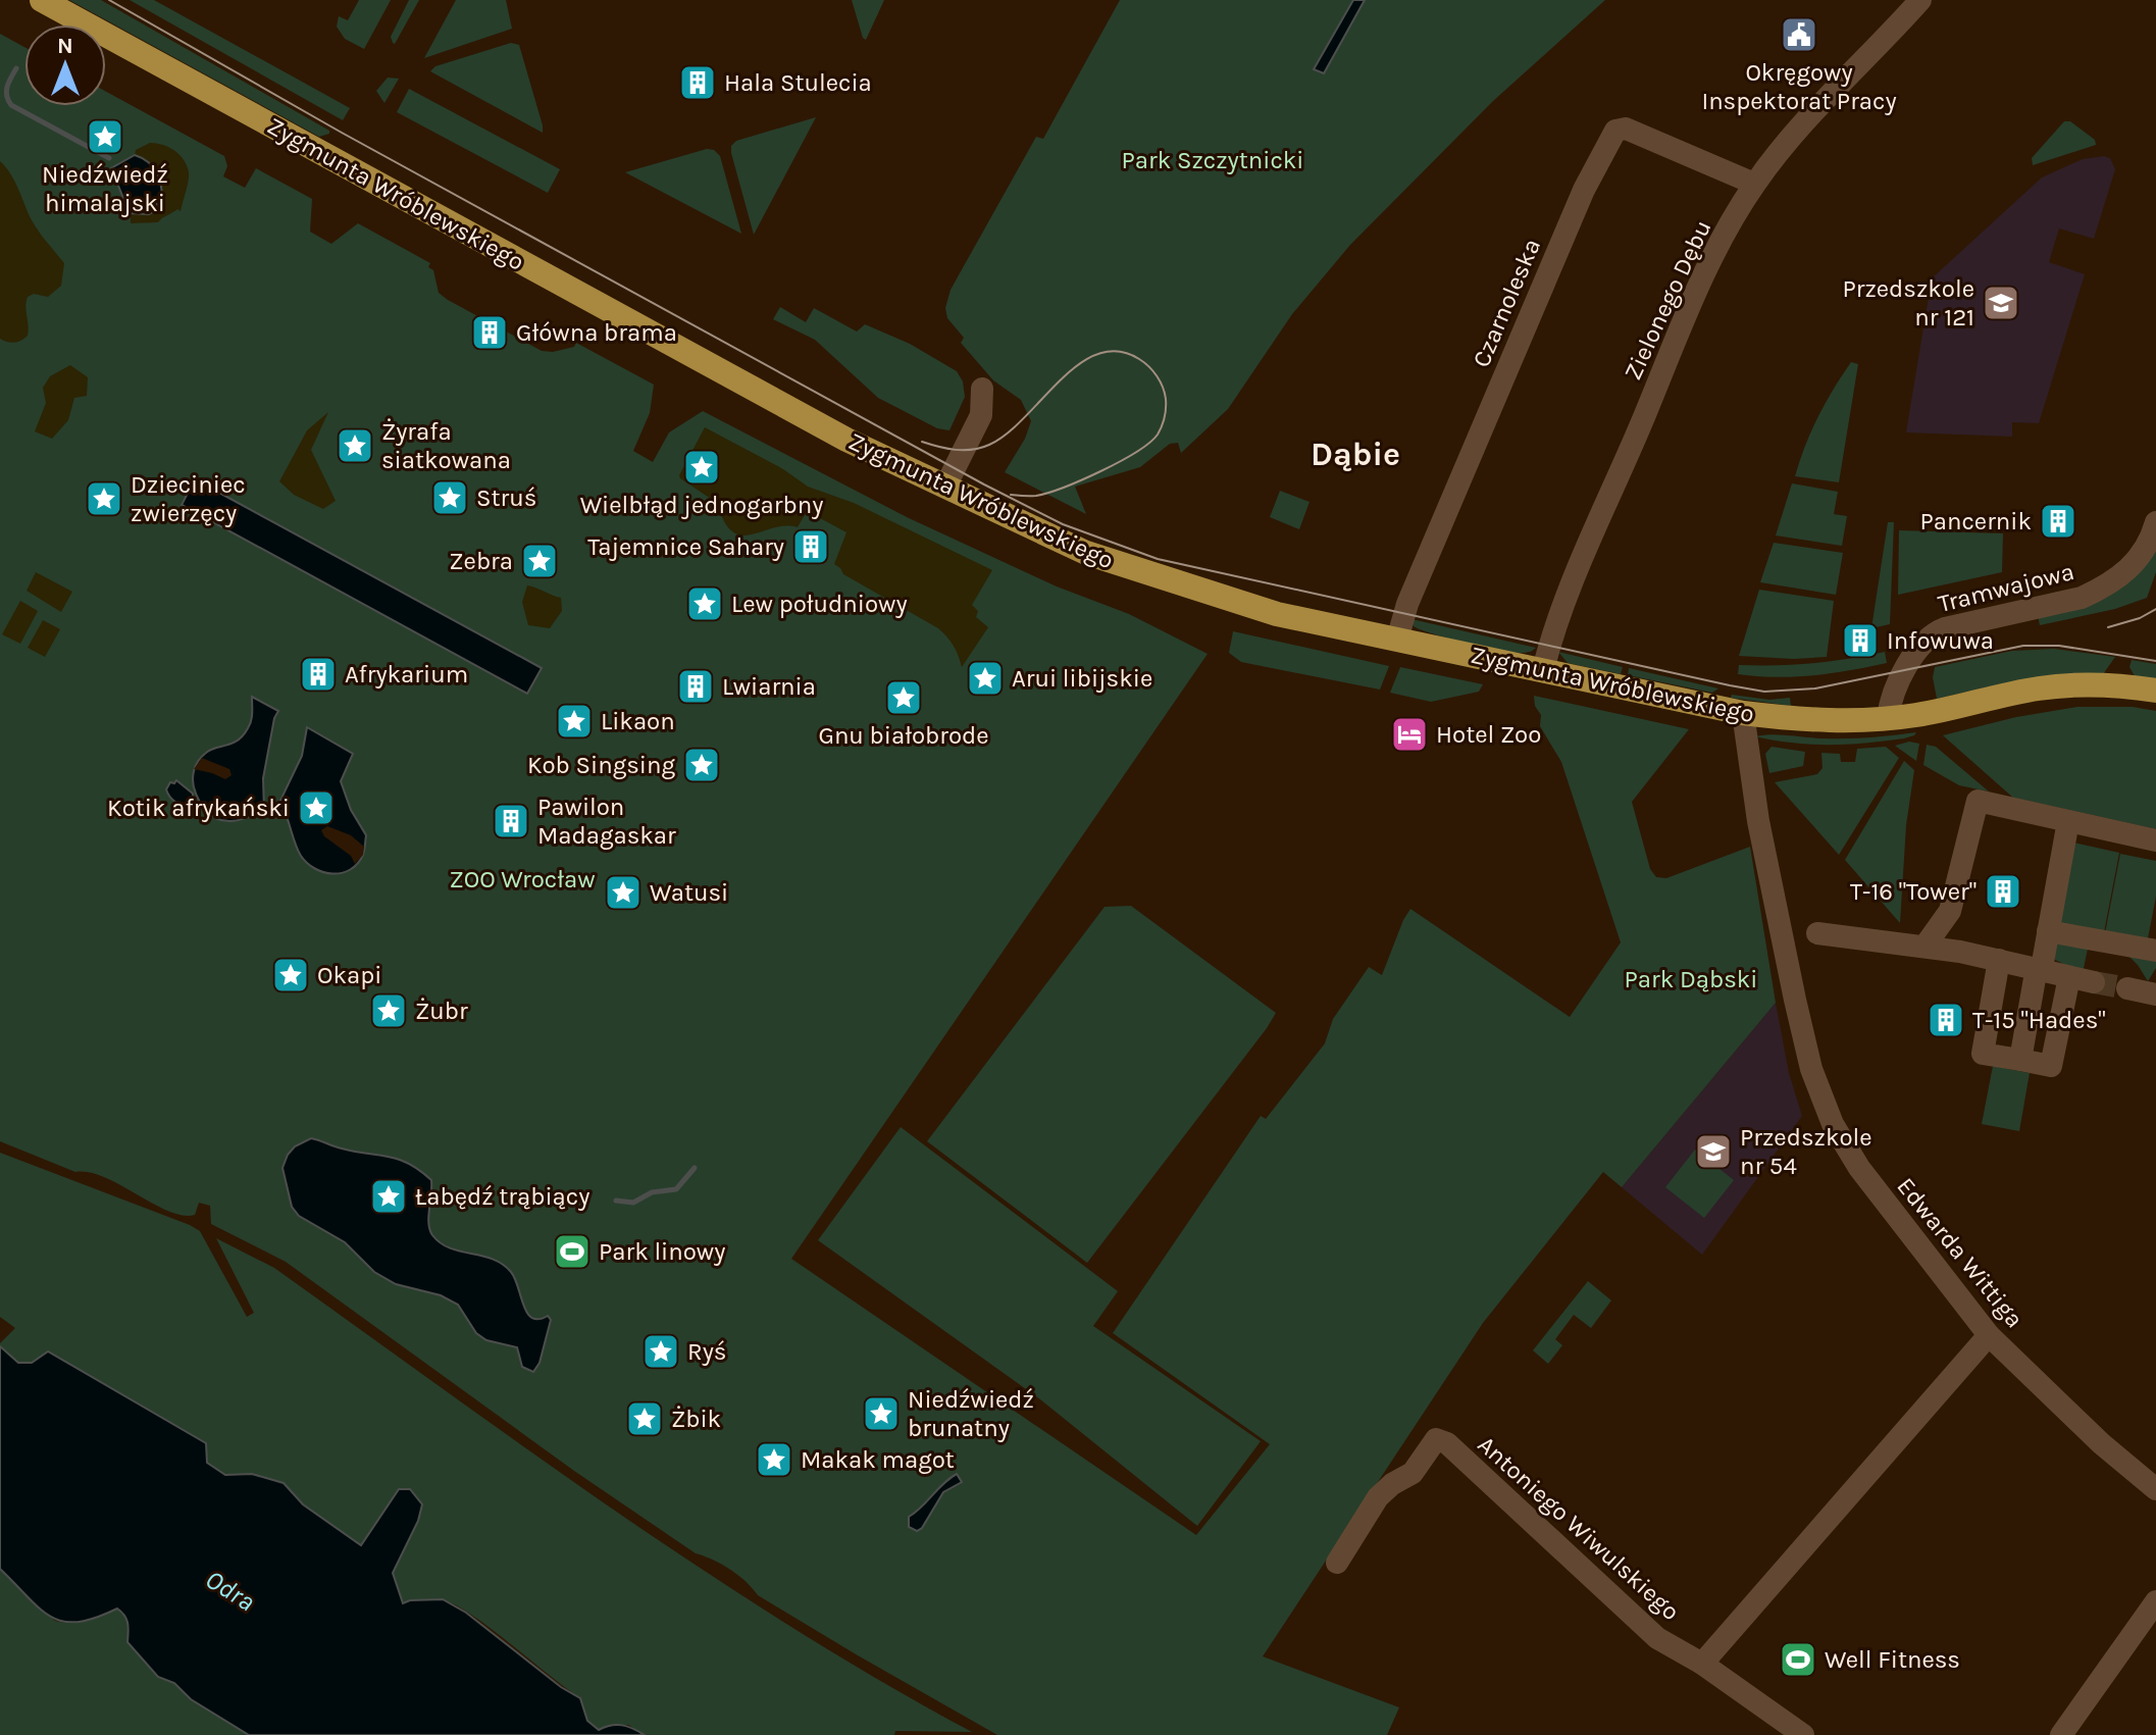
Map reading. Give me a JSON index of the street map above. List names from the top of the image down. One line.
{"streets":{"main road":["Zygmunta Wróblewskiego"],"street":["Zielonego Dębu","Czarnoleska","Tramwajowa","Edwarda Wittiga","Antoniego Wiwulskiego"]},"crossings":[["Zygmunta Wróblewskiego","Zielonego Dębu"],["Zygmunta Wróblewskiego","Czarnoleska"],["Zygmunta Wróblewskiego","Tramwajowa"],["Zygmunta Wróblewskiego","Edwarda Wittiga"],["Zielonego Dębu","Czarnoleska"]],"districts":["Dąbie"],"water":["Odra"],"parks":["Park Szczytnicki","ZOO Wrocław","Park Dąbski"],"places":{"public building":["Okręgowy Inspektorat Pracy"],"building":["Hala Stulecia","Główna brama","Pancernik","Tajemnice Sahary","Infowuwa","Afrykarium","Lwiarnia","Pawilon Madagaskar","T-16 \"Tower\"","T-15 \"Hades\""],"place":["Niedźwiedź himalajski","Żyrafa siatkowana","Wielbłąd jednogarbny","Struś","Dzieciniec zwierzęcy","Zebra","Lew południowy","Arui libijskie","Gnu białobrode","Likaon","Kob Singsing","Kotik afrykański","Watusi","Okapi","Żubr","Łabędź trąbiący","Ryś","Niedźwiedź brunatny","Żbik","Makak magot"],"school or university":["Przedszkole nr 121","Przedszkole nr 54"],"hotel":["Hotel Zoo"],"sports":["Park linowy","Well Fitness"]},"north":"top"}
